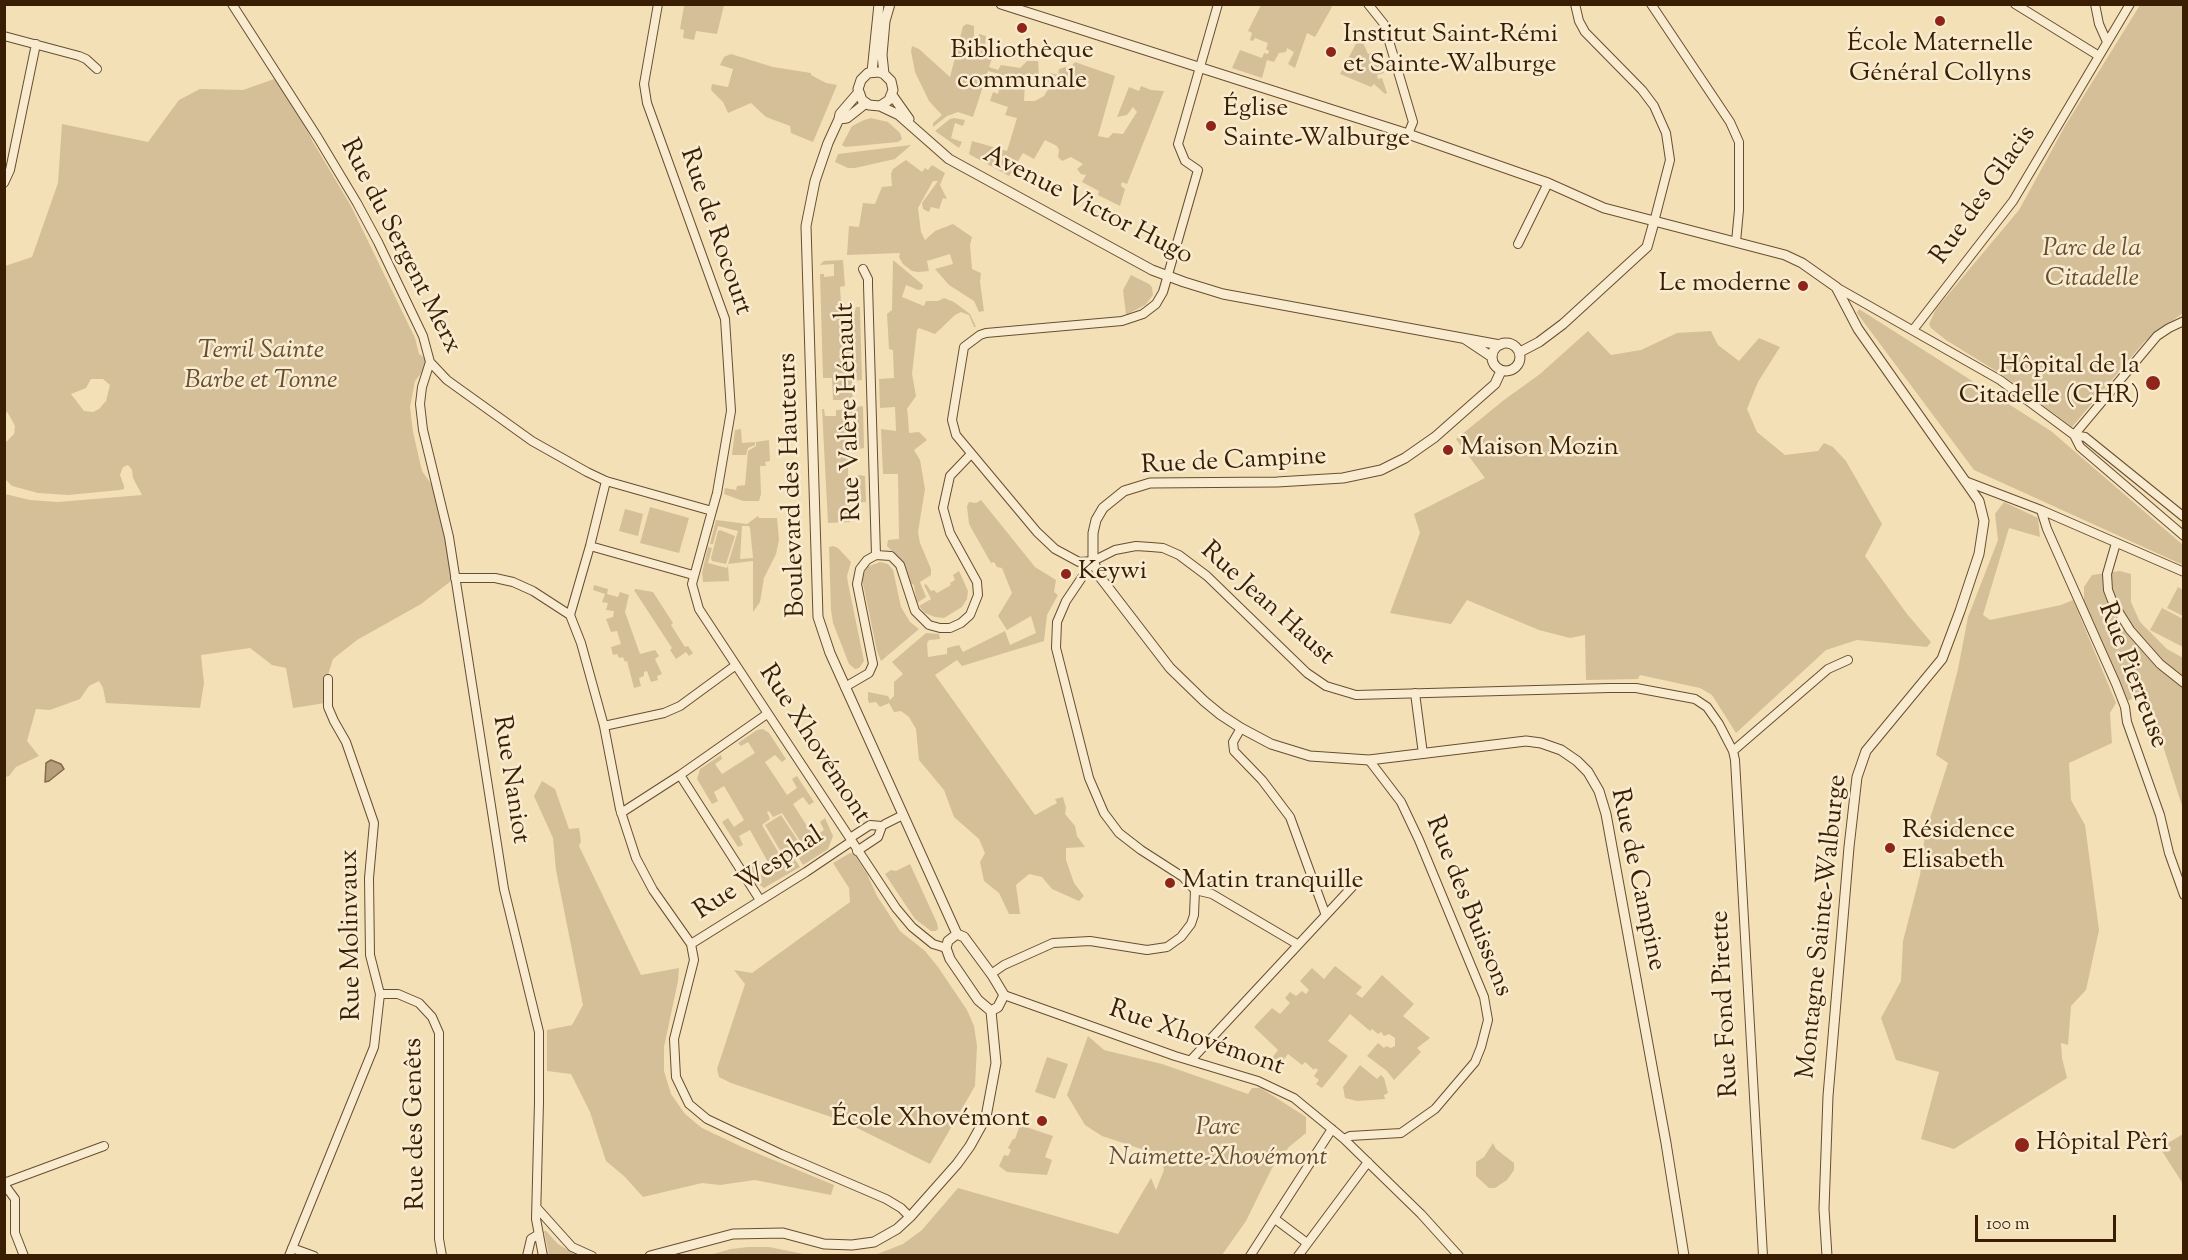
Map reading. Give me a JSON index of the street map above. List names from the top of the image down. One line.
{"streets":{"street":["Rue des Glacis","Avenue Victor Hugo","Rue de Rocourt","Rue du Sergent Merx","Rue Valère Hénault","Rue de Campine","Boulevard des Hauteurs","Rue Jean Haust","Rue Pierreuse","Rue Xhovémont","Rue Naniot","Rue Wesphal","Rue des Buissons","Montagne Sainte-Walburge","Rue Molinvaux","Rue Fond Pirette","Rue des Genêts"]},"crossings":[["Avenue Victor Hugo","Rue de Campine"],["Avenue Victor Hugo","Boulevard des Hauteurs"],["Rue de Rocourt","Rue du Sergent Merx"],["Rue de Rocourt","Rue Xhovémont"],["Rue du Sergent Merx","Rue Naniot"],["Rue de Campine","Rue Jean Haust"],["Rue de Campine","Rue des Buissons"],["Rue Jean Haust","Rue Fond Pirette"],["Rue Xhovémont","Rue Wesphal"],["Rue Xhovémont","Rue des Buissons"],["Rue Molinvaux","Rue des Genêts"]],"parks":["Parc de la Citadelle","Terril Sainte Barbe et Tonne","Parc Naimette-Xhovémont"],"places":["École Maternelle Général Collyns","Bibliothèque communale","Institut Saint-Rémi et Sainte-Walburge","Église Sainte-Walburge","Le moderne","Hôpital de la Citadelle (CHR)","Maison Mozin","Keywi","Résidence Elisabeth","Matin tranquille","École Xhovémont","Hôpital Pèrî"],"scale_bar":"100 m"}
